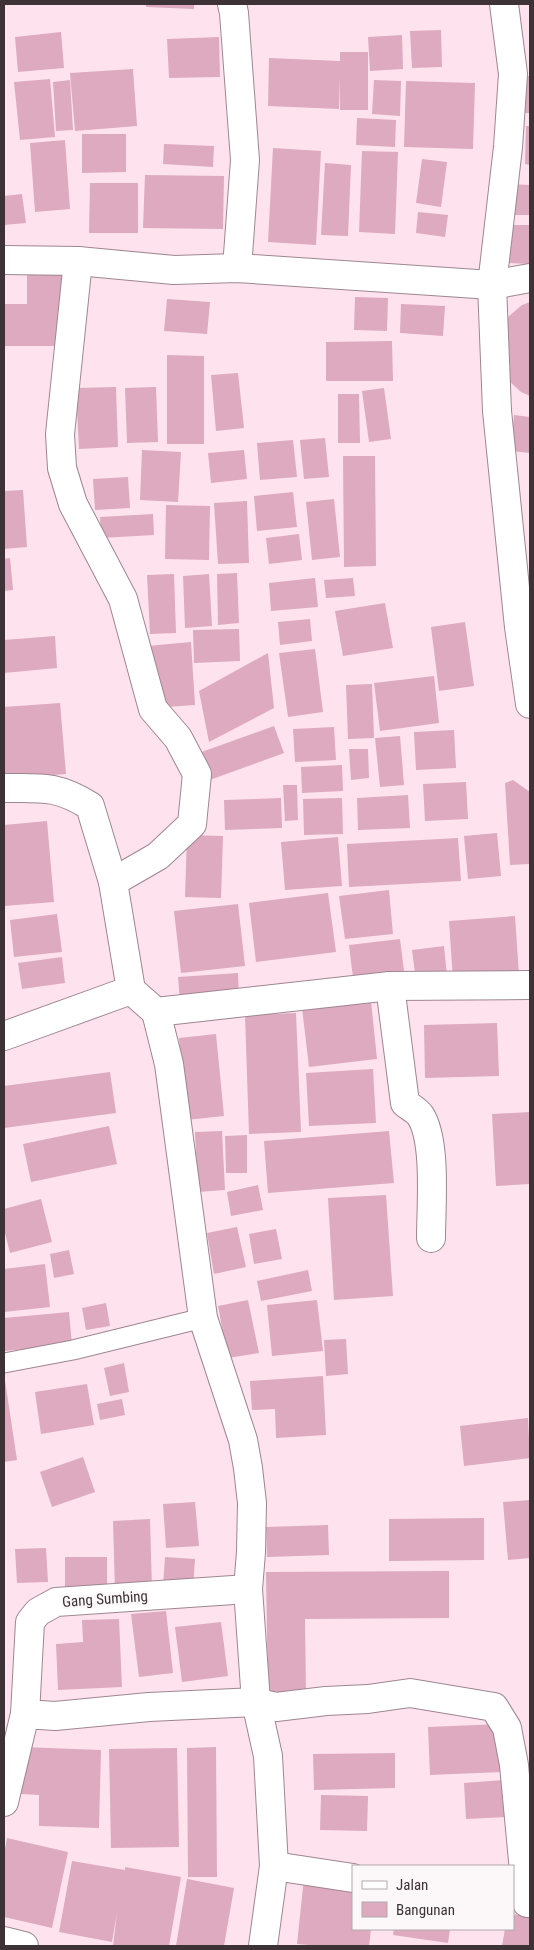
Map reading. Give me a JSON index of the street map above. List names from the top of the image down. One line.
{"streets":{"street":["Gang Sumbing"]},"legend":["Jalan","Bangunan"]}
